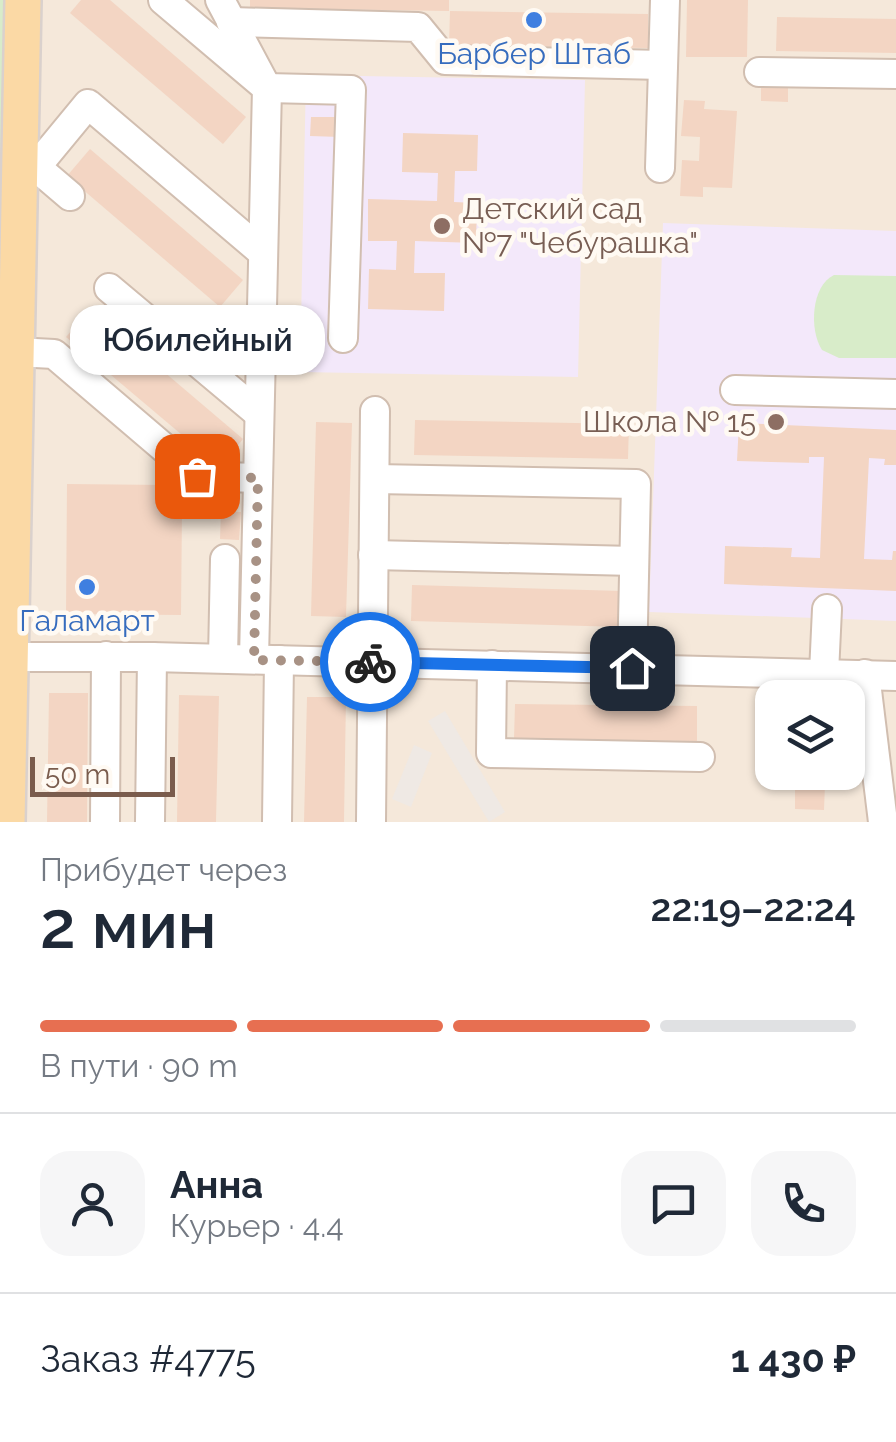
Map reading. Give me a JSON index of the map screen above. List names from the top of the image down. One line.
{"places":["Барбер Штаб","Детский сад №7 \"Чебурашка\"","Школа № 15","Юбилейный","Галамарт"],"scale_bar":"50 m","page":{"bubble":"Юбилейный","scale":"50 m","heading":["2 мин","Прибудет через","22:19–22:24"],"panel":["Анна","Курьер · 4.4","Заказ #4775","1 430 ₽"],"bar":"В пути · 90 m"}}
